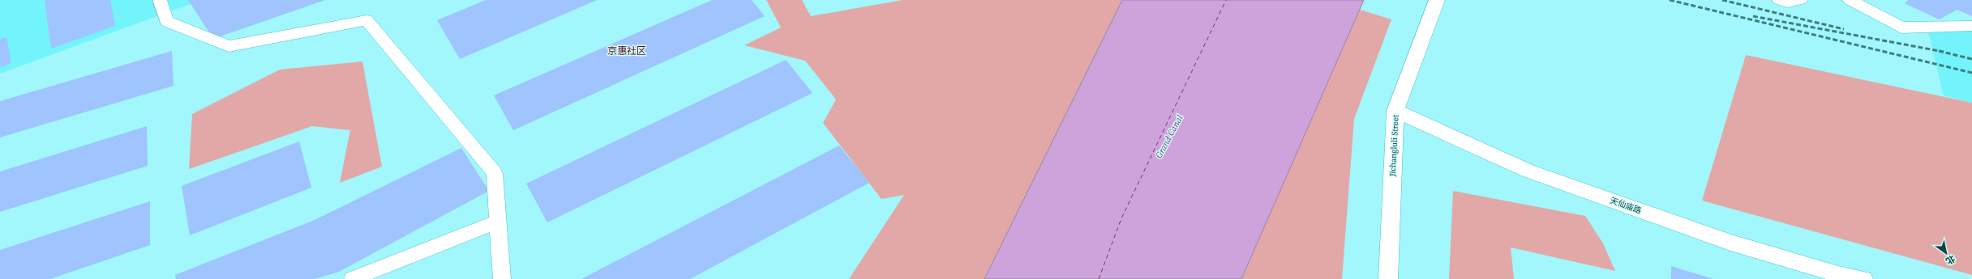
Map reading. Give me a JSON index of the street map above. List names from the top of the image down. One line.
{"streets":{"street":["Jichangluli Street","天仙庙路"]},"crossings":[["Jichangluli Street","天仙庙路"]],"districts":["京惠社区"],"water":["Grand Canal"],"north":"bottom right"}
